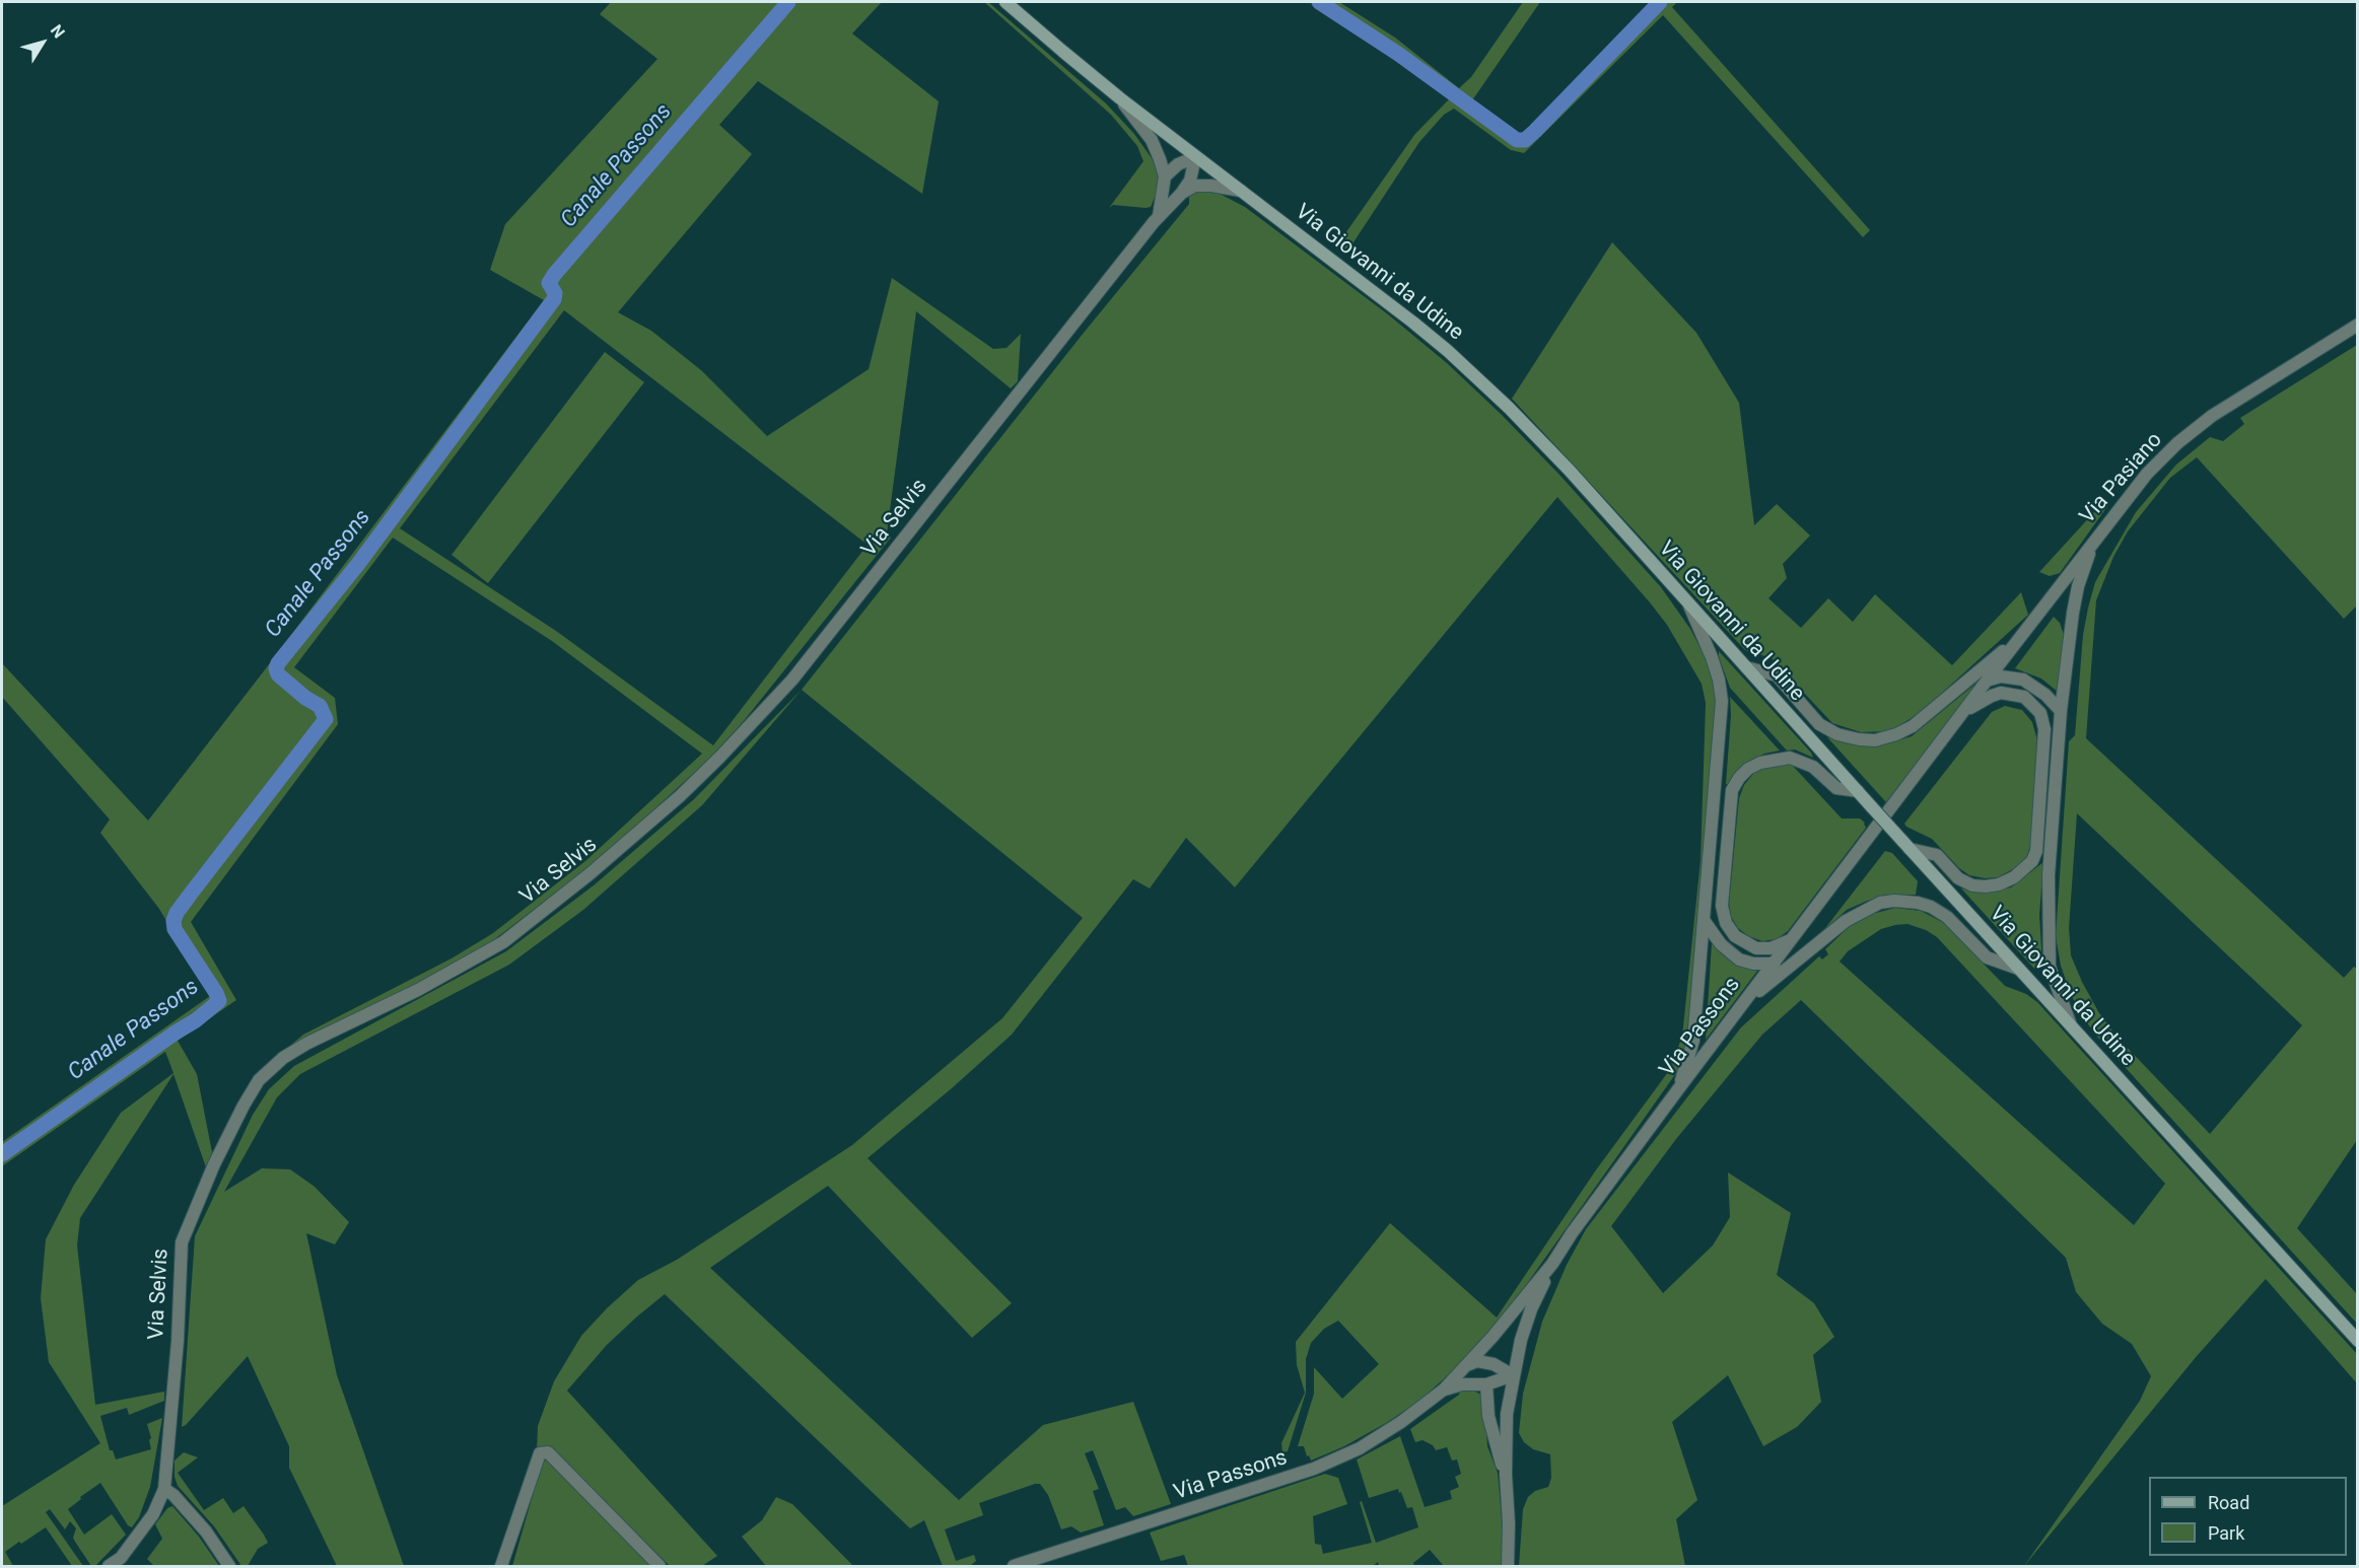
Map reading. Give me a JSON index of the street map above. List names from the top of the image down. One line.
{"streets":{"main road":["Via Giovanni da Udine"],"street":["Via Pasiano","Via Selvis","Via Passons"]},"crossings":[["Via Giovanni da Udine","Via Selvis"],["Via Pasiano","Via Passons"]],"water":["Canale Passons"],"legend":["Road","Park"],"north":"top right"}
